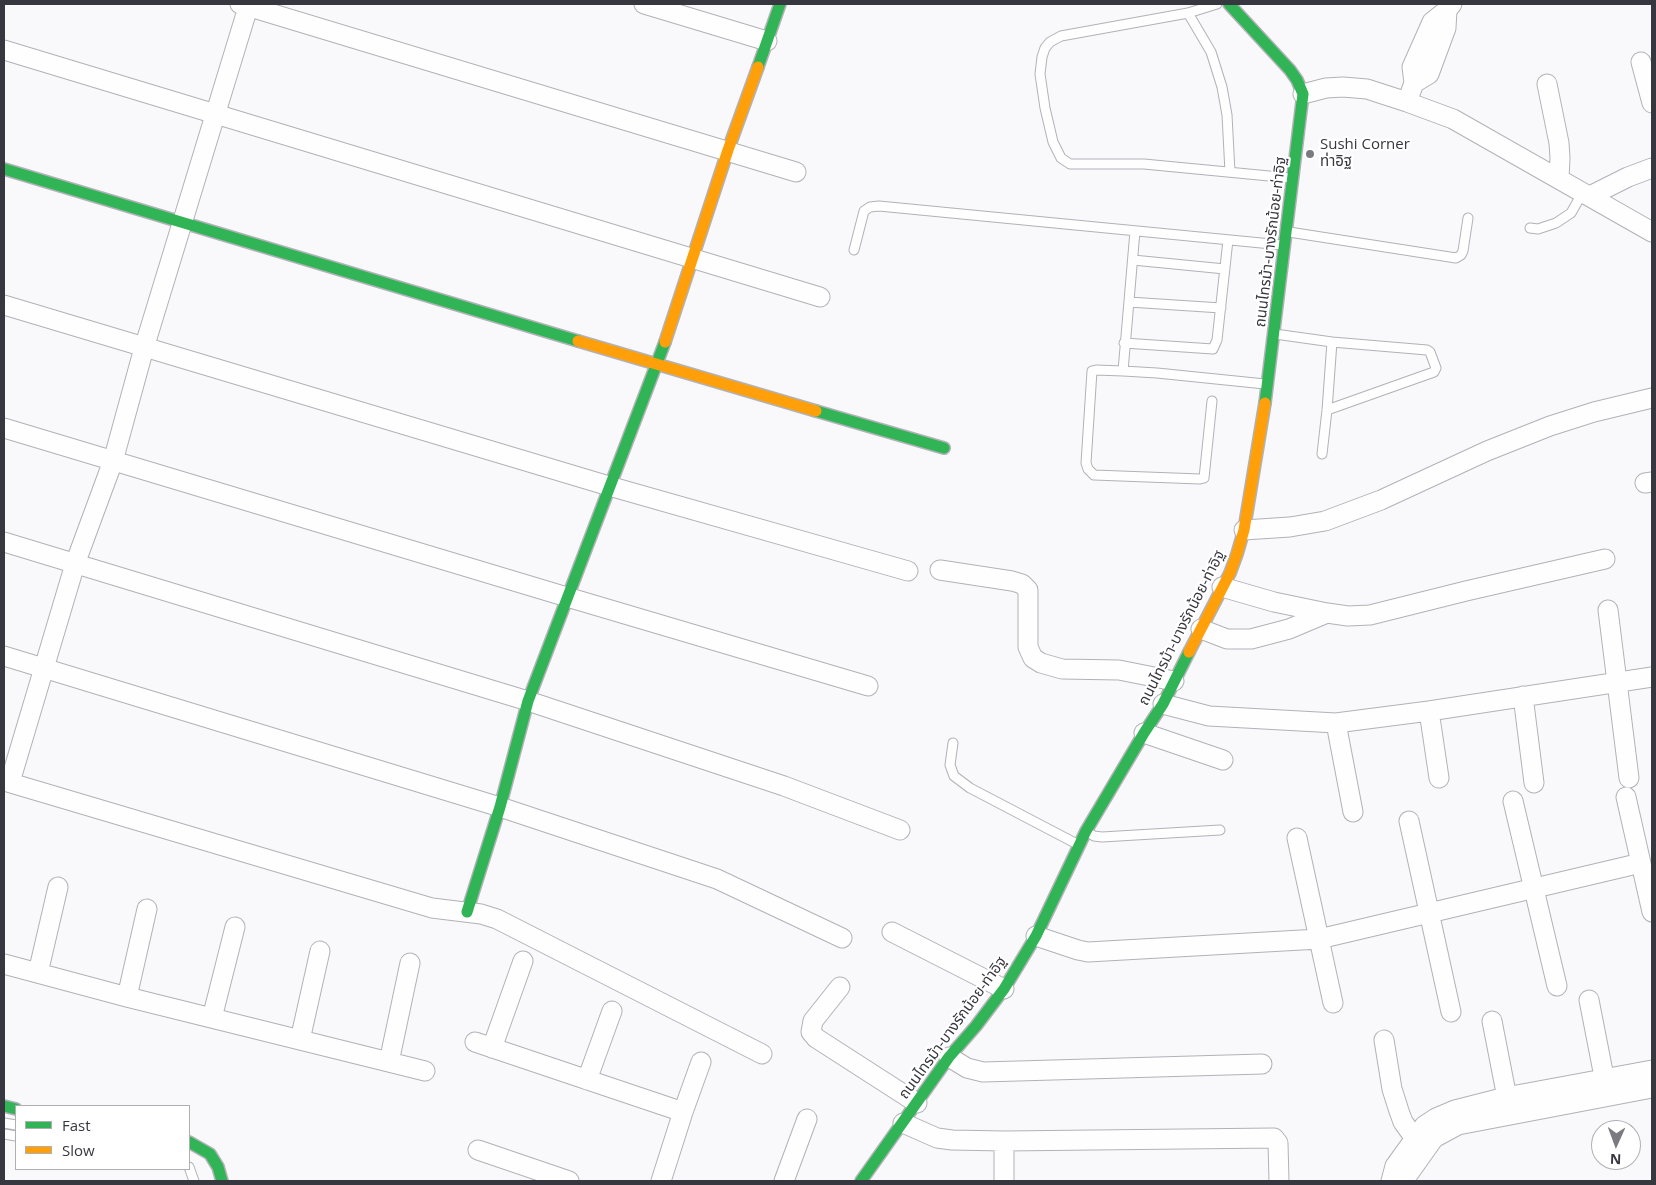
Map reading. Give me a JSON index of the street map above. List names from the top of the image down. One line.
{"streets":{"street":["ถนนไทรม้า-บางรักน้อย-ท่าอิฐ"]},"places":["Sushi Corner ท่าอิฐ"],"legend":["Fast","Slow"],"north":"bottom"}
